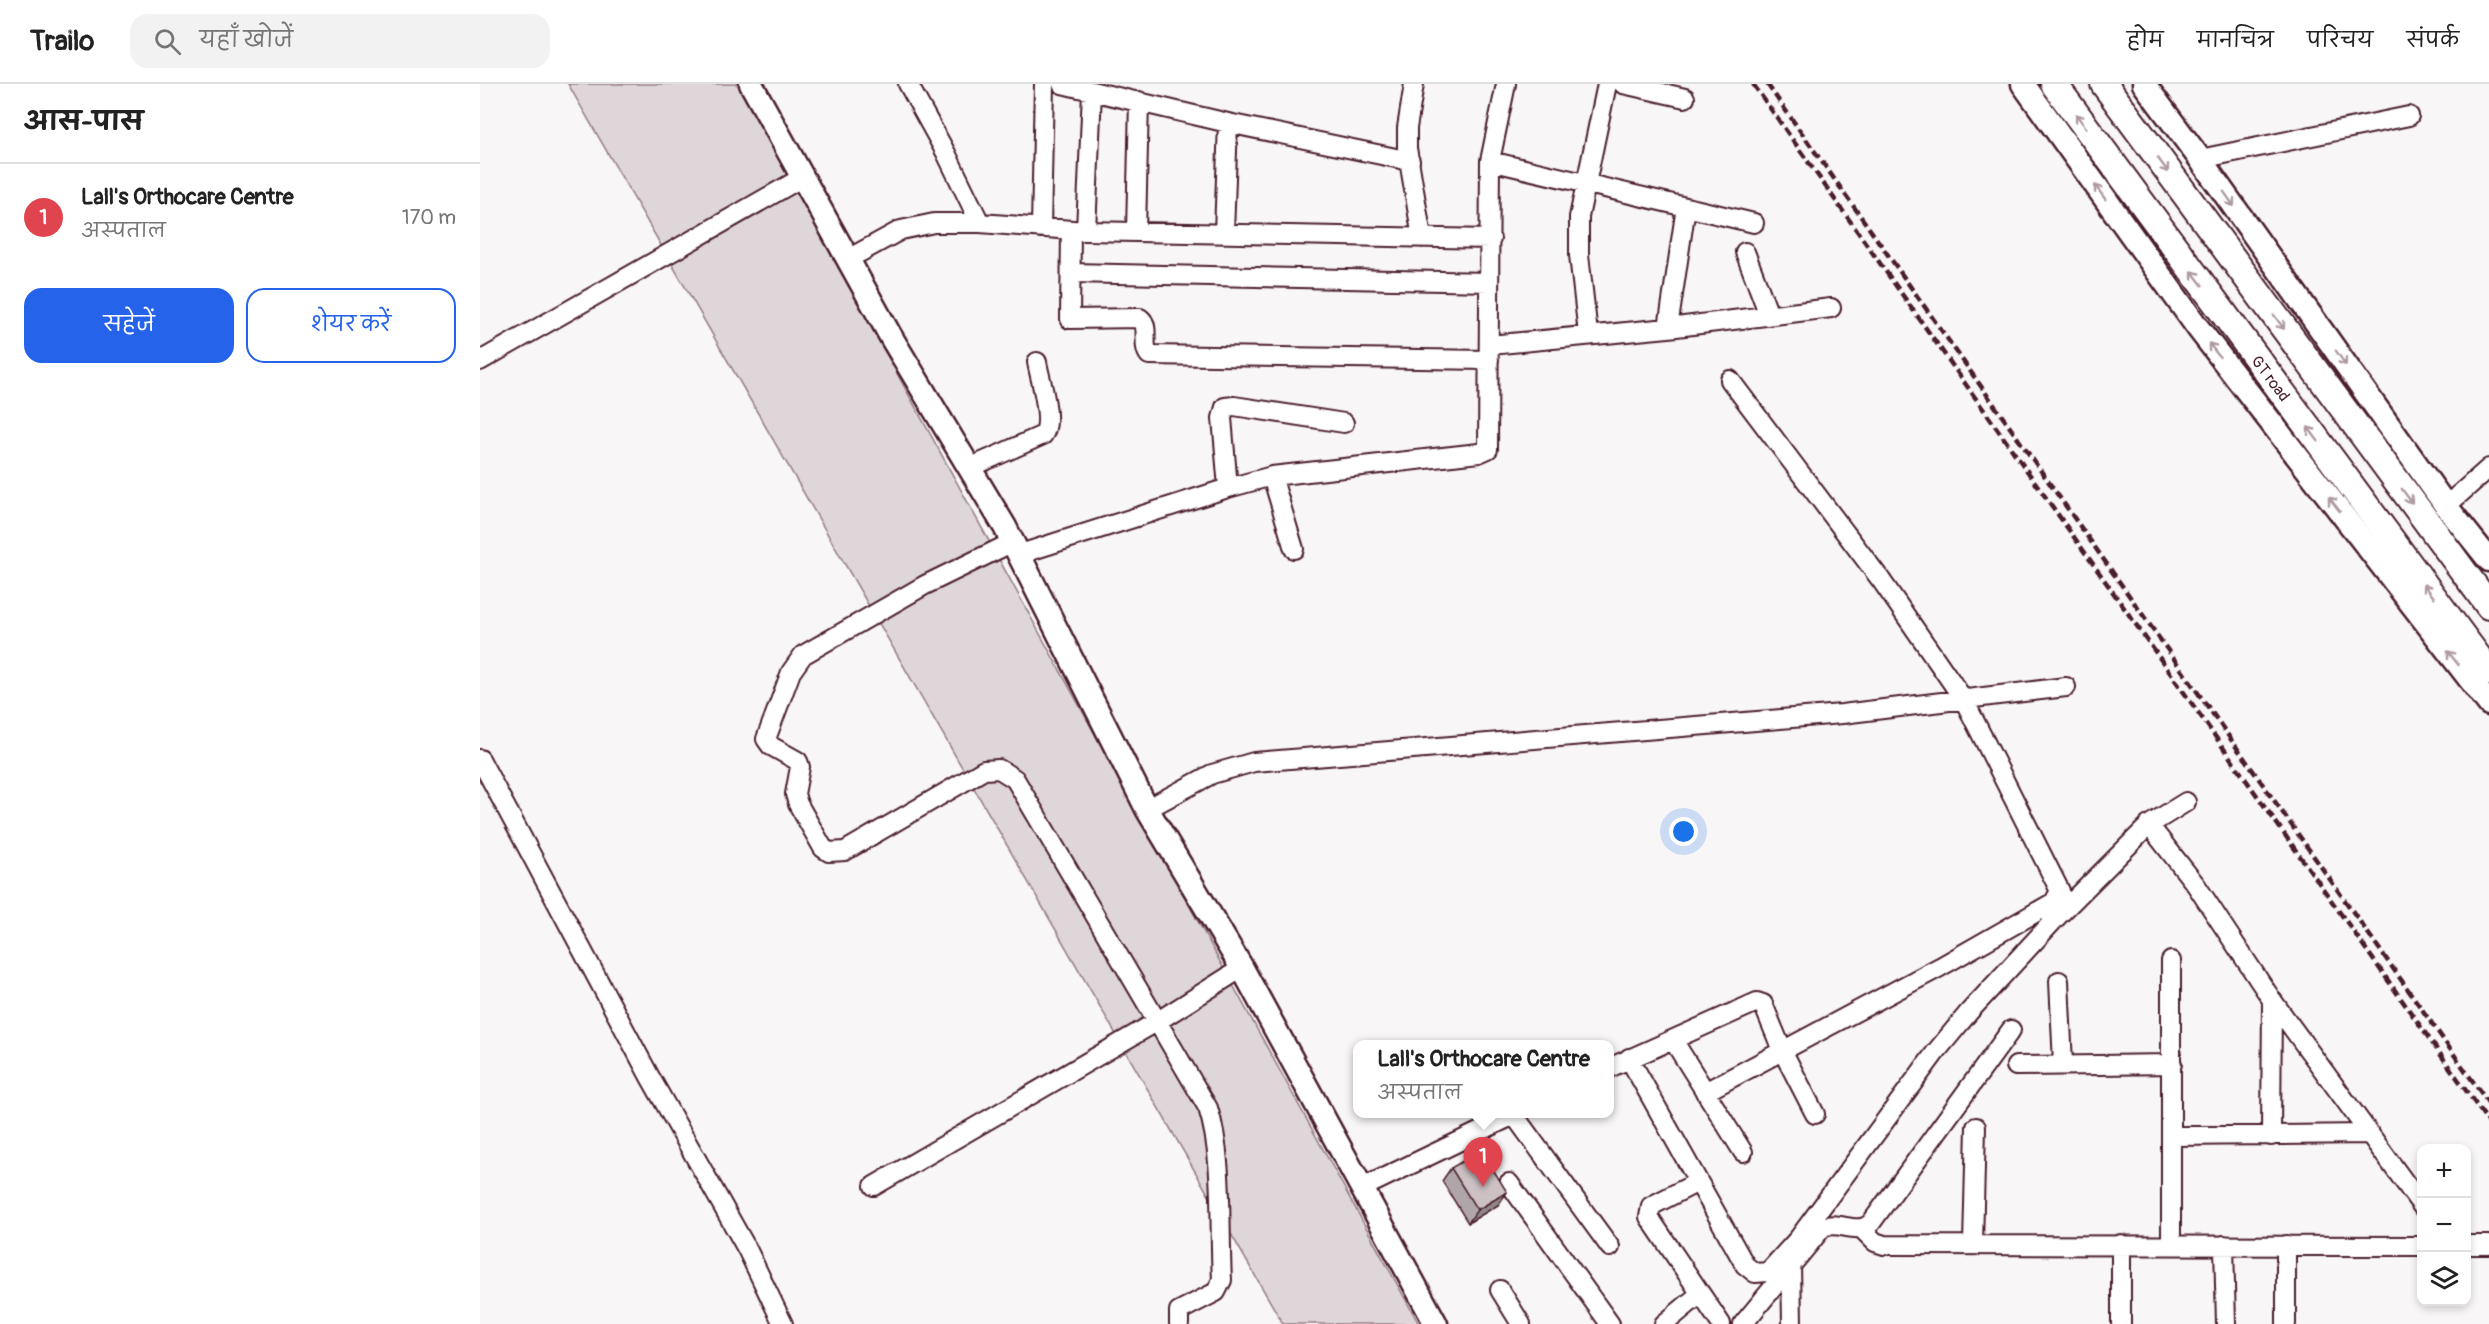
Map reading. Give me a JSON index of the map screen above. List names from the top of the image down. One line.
{"streets":{"highway":["GT road"]},"page":{"header":"Trailo","search":"यहाँ खोजें","nav":["होम","मानचित्र","परिचय","संपर्क"],"heading":"आस-पास","list":[{"mark":"1","name":"Lall's Orthocare Centre","note":"अस्पताल","value":"170 m"}],"buttons":["सहेजें","शेयर करें"],"popup":["Lall's Orthocare Centre","अस्पताल"],"pins":"1","map_buttons":["+","−"]}}
